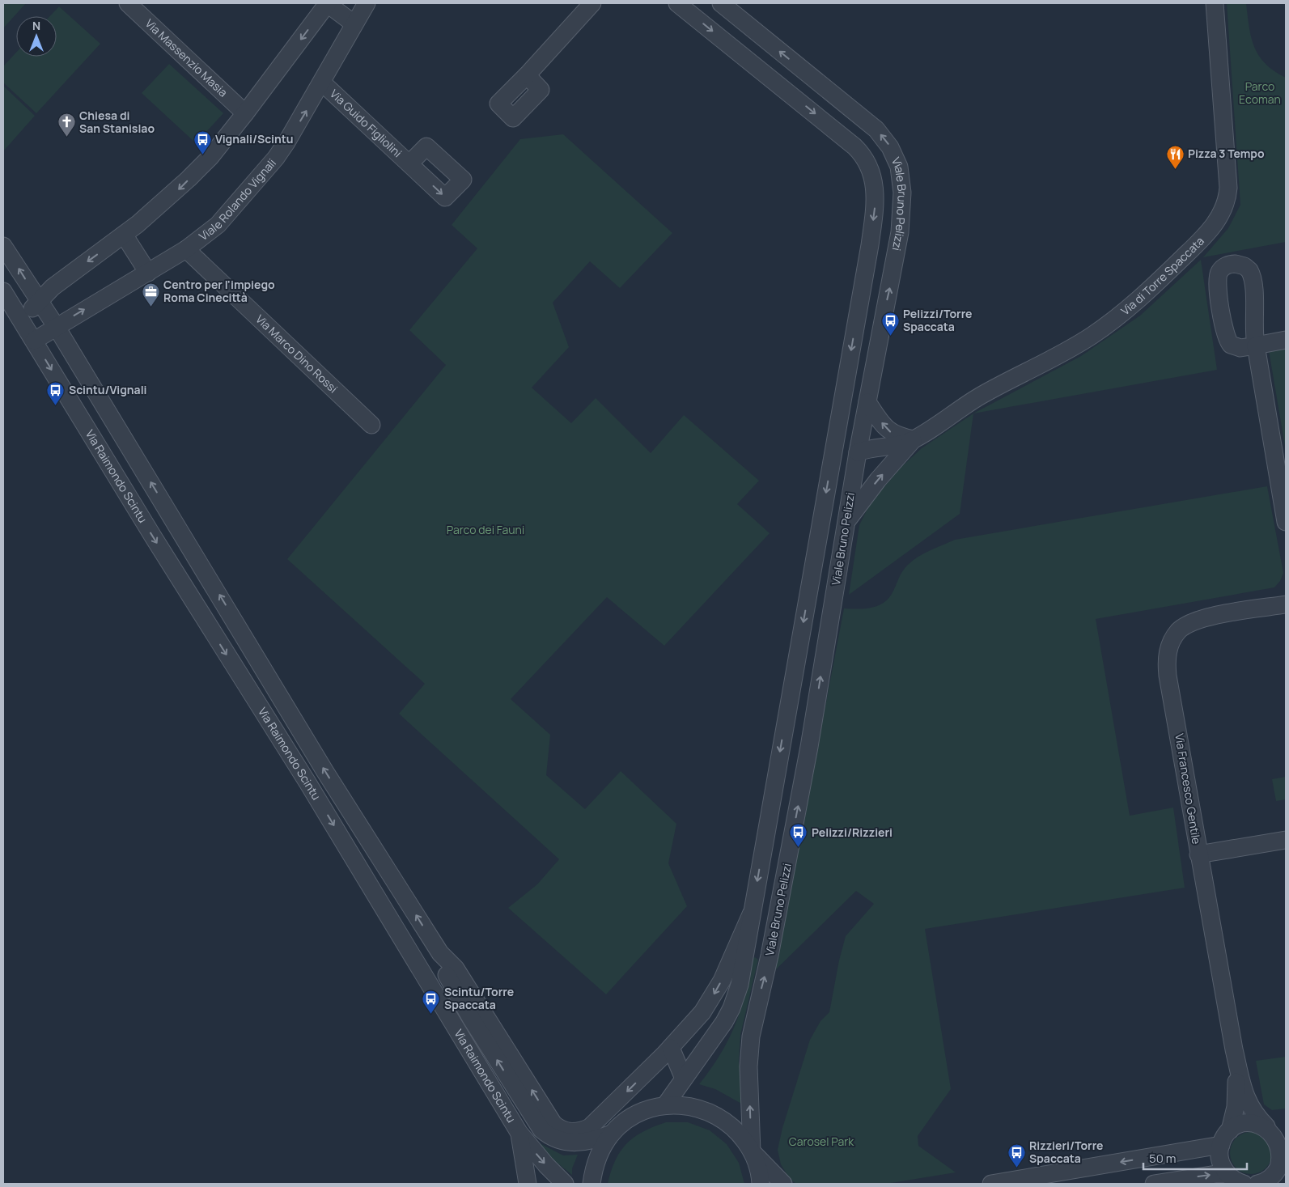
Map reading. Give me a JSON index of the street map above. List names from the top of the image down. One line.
{"streets":{"street":["Via Massenzio Masia","Via Guido Figliolini","Viale Rolando Vignali","Viale Bruno Pelizzi","Via di Torre Spaccata","Via Marco Dino Rossi","Via Raimondo Scintu","Via Francesco Gentile"]},"crossings":[["Via Guido Figliolini","Viale Rolando Vignali"],["Viale Rolando Vignali","Via Marco Dino Rossi"],["Viale Rolando Vignali","Via Raimondo Scintu"],["Viale Bruno Pelizzi","Via di Torre Spaccata"],["Viale Bruno Pelizzi","Via Raimondo Scintu"]],"parks":["Parco Ecoman","Parco dei Fauni","Carosel Park"],"places":{"church":["Chiesa di San Stanislao"],"bus stop":["Vignali/Scintu","Pelizzi/Torre Spaccata","Scintu/Vignali","Pelizzi/Rizzieri","Scintu/Torre Spaccata","Rizzieri/Torre Spaccata"],"restaurant":["Pizza 3 Tempo"],"office":["Centro per l'impiego Roma Cinecittà"]},"scale_bar":"50 m","north":"top"}
